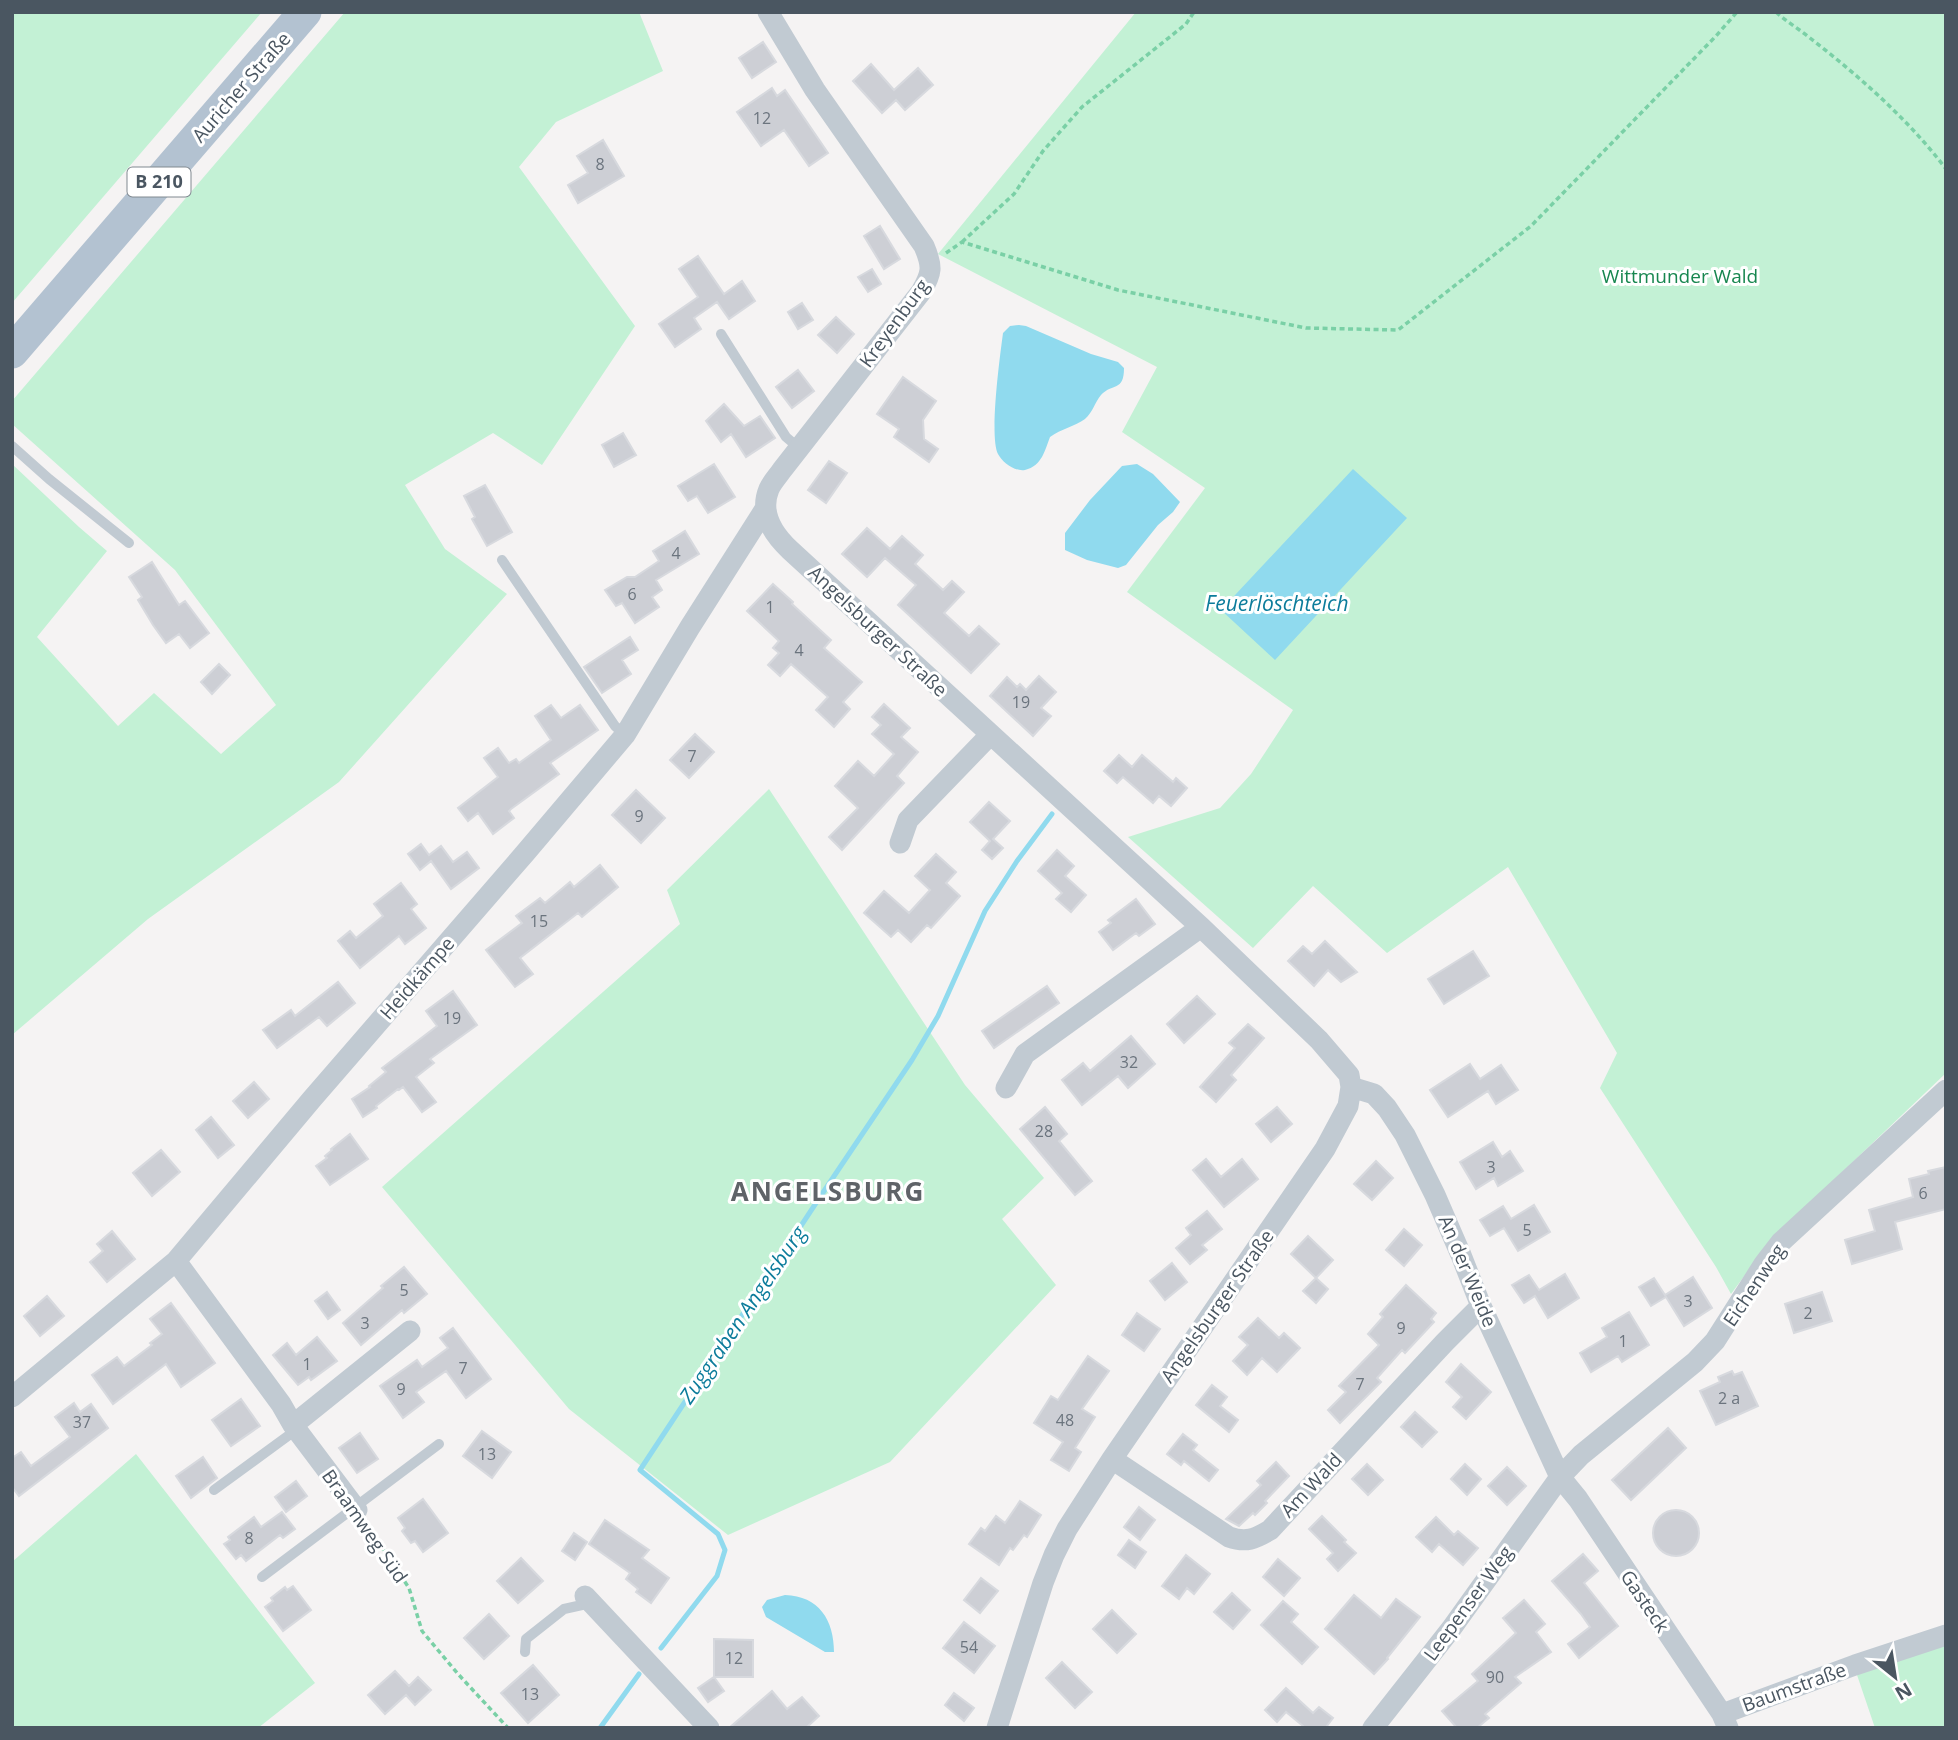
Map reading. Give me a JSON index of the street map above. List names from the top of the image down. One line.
{"streets":{"main road":["Auricher Straße","B 210"],"street":["Kreyenburg","Angelsburger Straße","Heidkämpe","An der Weide","Eichenweg","Am Wald","Braamweg Süd","Gasteck","Leepenser Weg","Baumstraße"]},"crossings":[["Kreyenburg","Angelsburger Straße"],["Kreyenburg","Heidkämpe"],["Angelsburger Straße","Heidkämpe"],["Angelsburger Straße","An der Weide"],["Angelsburger Straße","Am Wald"],["Heidkämpe","Braamweg Süd"],["An der Weide","Eichenweg"],["An der Weide","Am Wald"],["An der Weide","Gasteck"],["An der Weide","Leepenser Weg"],["Eichenweg","Gasteck"],["Eichenweg","Leepenser Weg"],["Gasteck","Leepenser Weg"],["Gasteck","Baumstraße"]],"districts":["ANGELSBURG"],"water":["Feuerlöschteich","Zuggraben Angelsburg"],"parks":["Wittmunder Wald"],"house_numbers":["12","8","4","6","1","4","19","7","9","15","19","32","28","3","6","5","5","3","2","3","9","1","1","7","7","9","2 a","48","37","13","8","54","12","90","13"],"north":"bottom right"}
